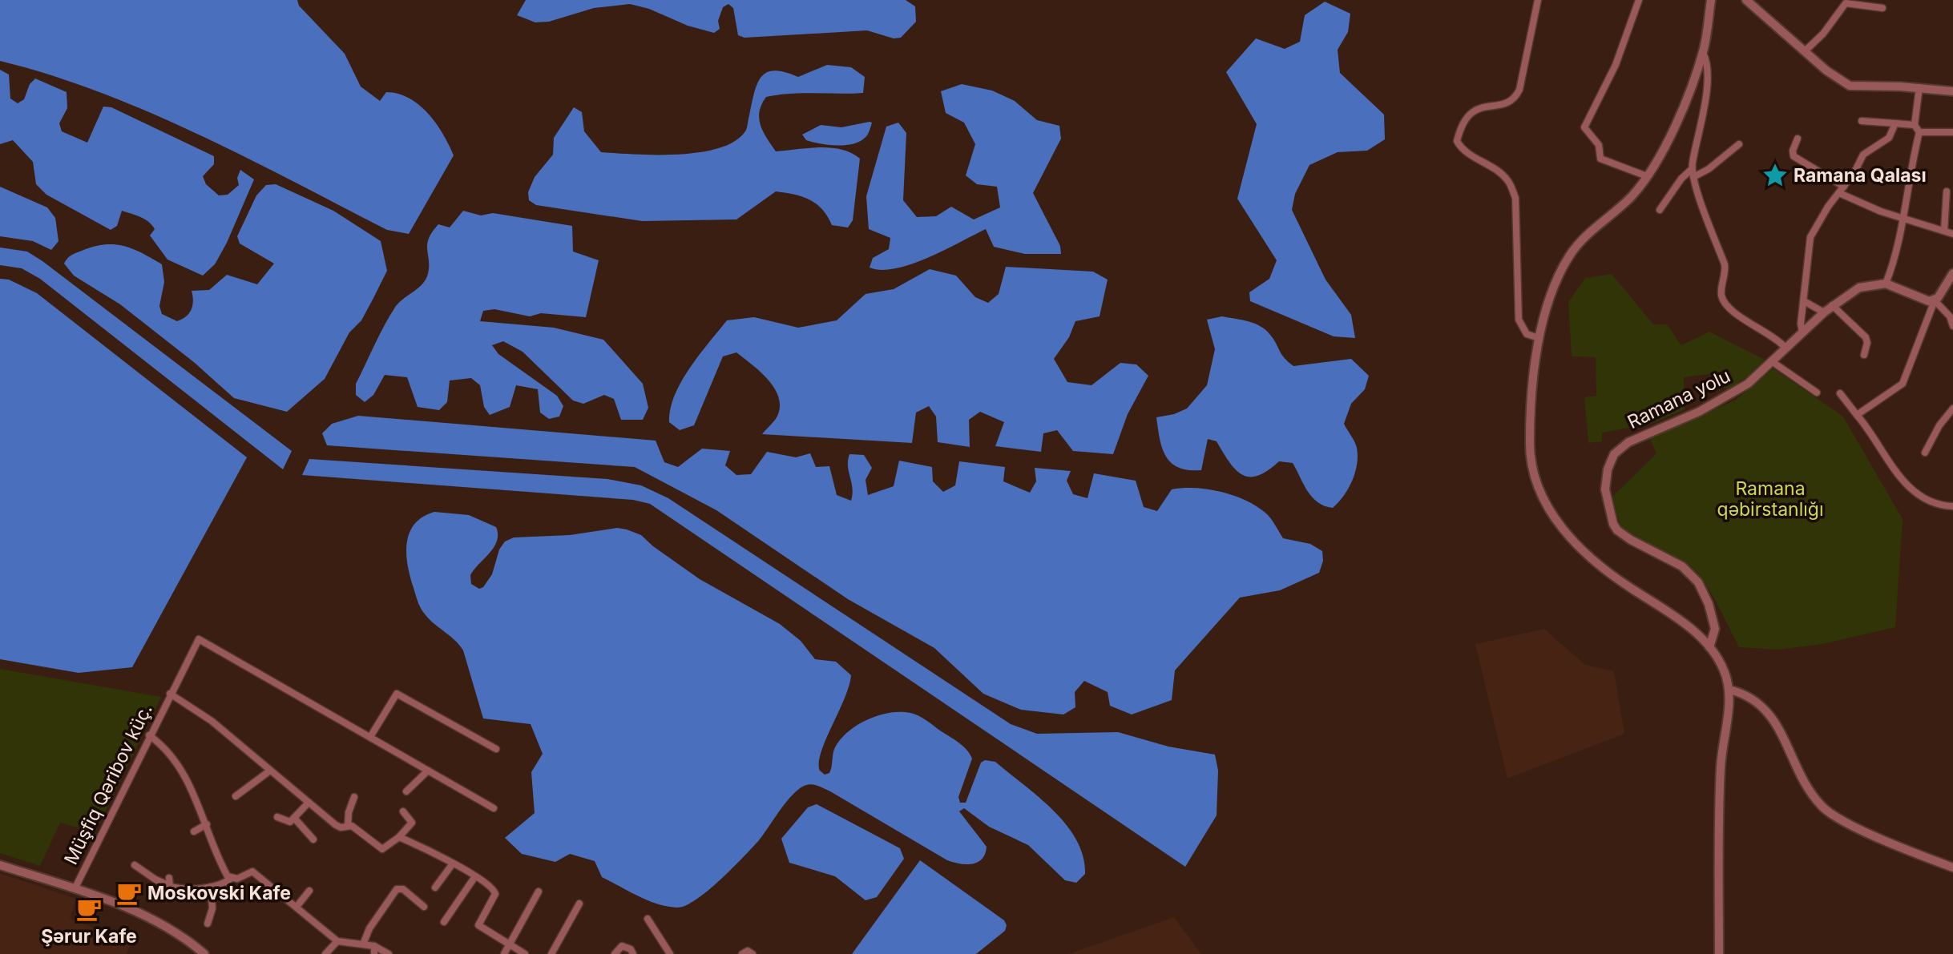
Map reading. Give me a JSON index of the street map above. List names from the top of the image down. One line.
{"streets":{"street":["Ramana yolu","Müşfiq Qəribov küç."]},"parks":["Ramana qəbirstanlığı"],"places":{"place":["Ramana Qalası"],"cafe":["Moskovski Kafe","Şərur Kafe"]}}
